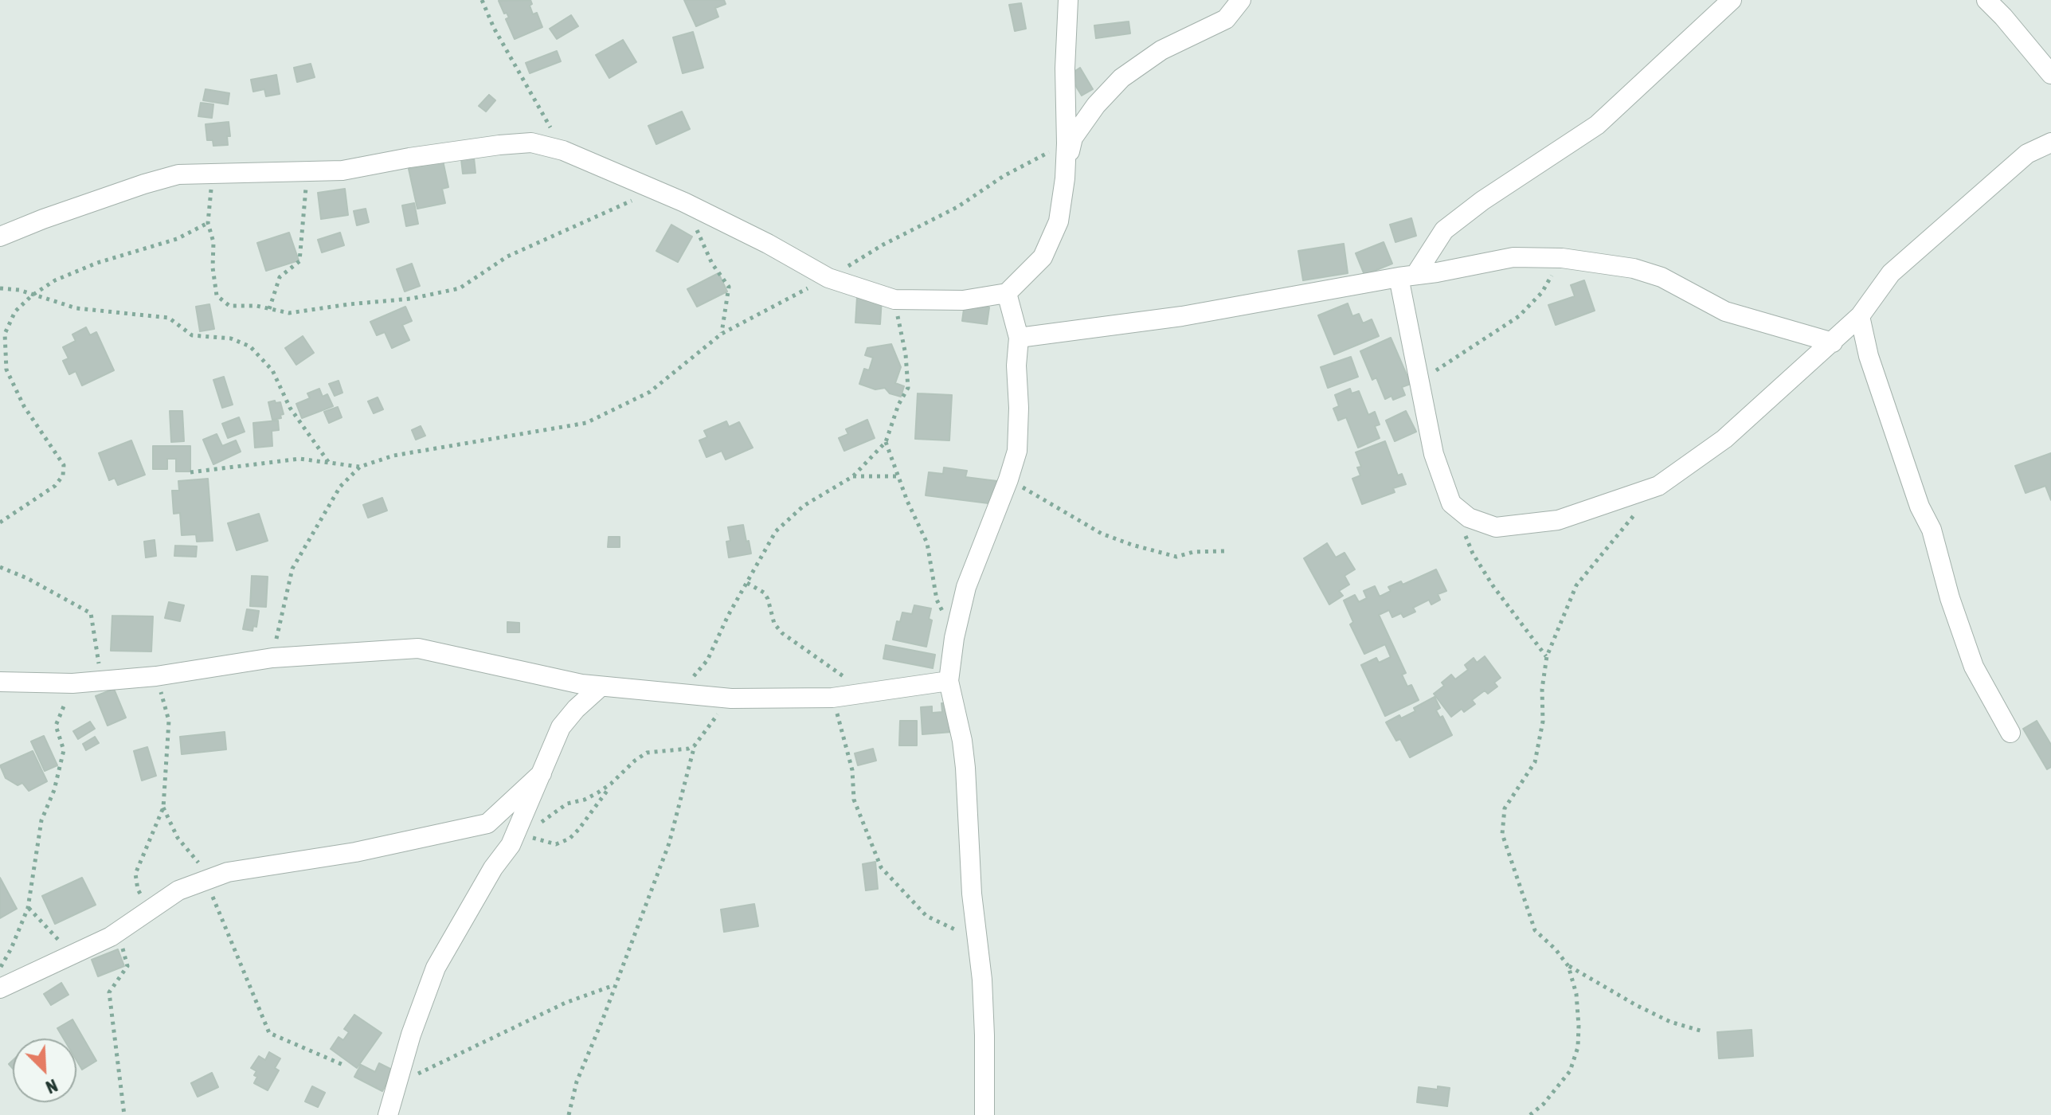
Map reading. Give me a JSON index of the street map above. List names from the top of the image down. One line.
{"north":"bottom right"}
